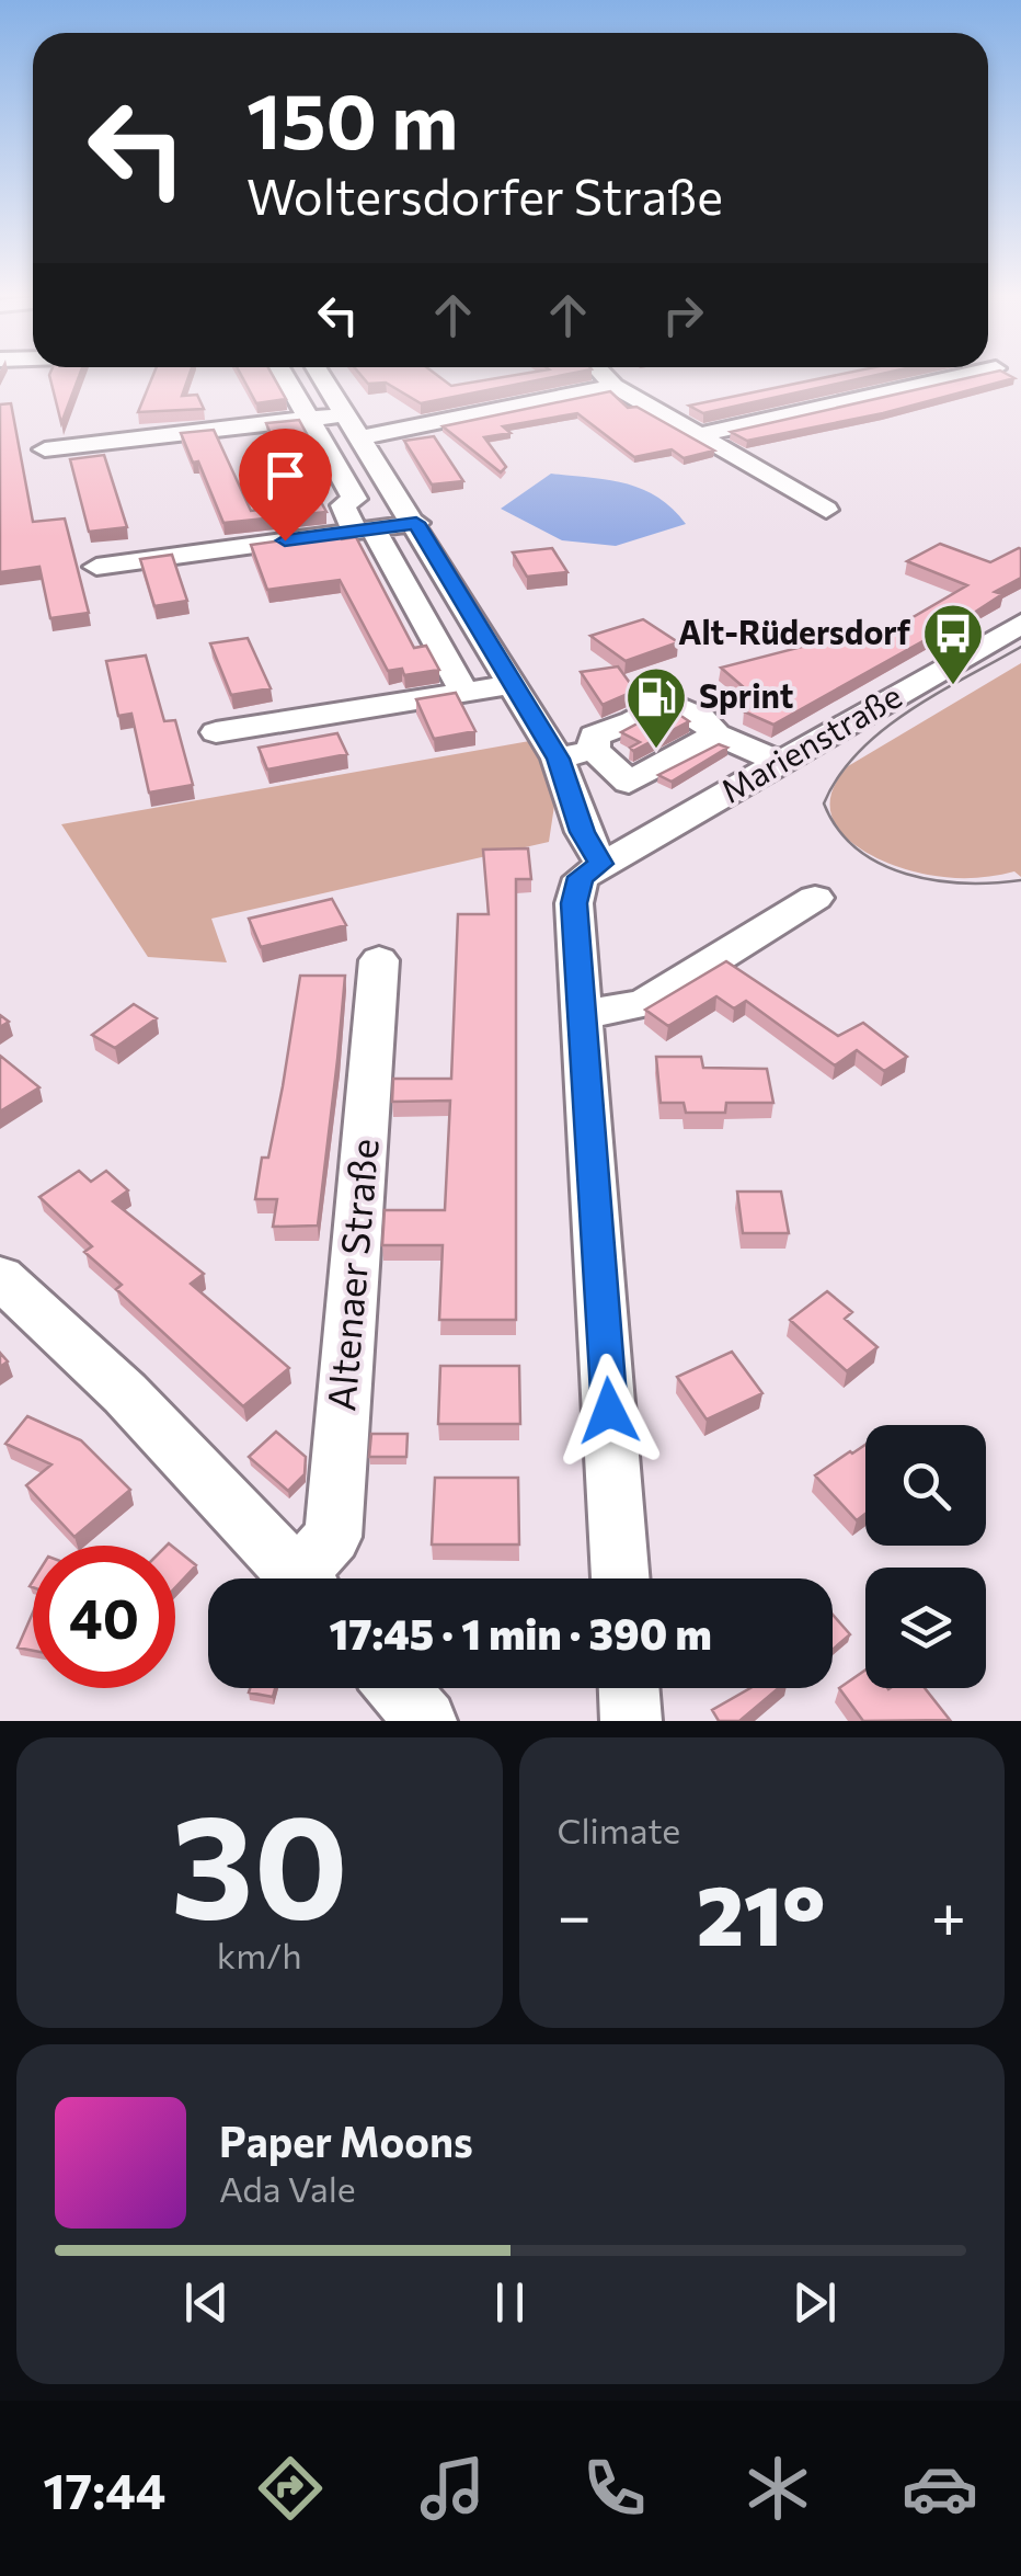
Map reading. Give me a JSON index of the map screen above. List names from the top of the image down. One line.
{"streets":{"street":["Marienstraße","Altenaer Straße"]},"places":{"bus stop":["Alt-Rüdersdorf"],"fuel station":["Sprint"]},"page":{"turn":["150 m","Woltersdorfer Straße"],"limit":"40","trip":"17:45 · 1 min · 390 m","tile":[["30","km/h"],"Climate"],"heat":["−","21°","+"],"song":["Paper Moons","Ada Vale"],"tabs":"17:44"}}
